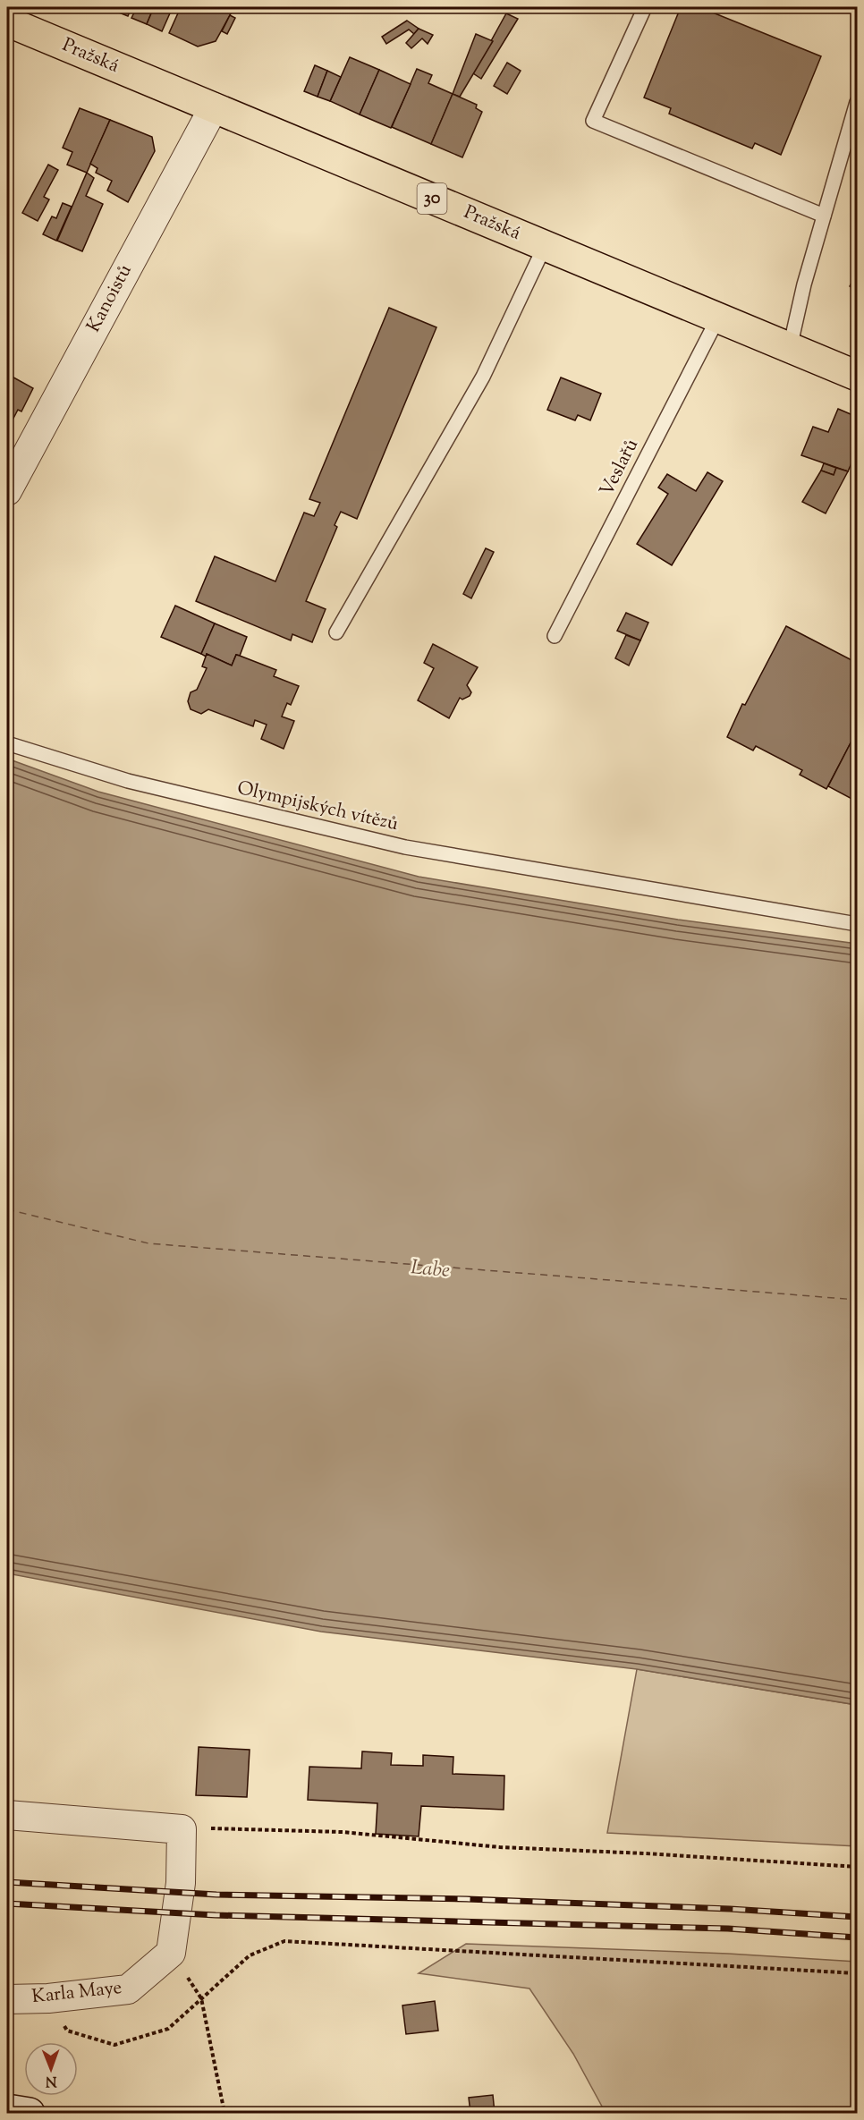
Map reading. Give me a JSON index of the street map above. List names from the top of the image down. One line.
{"streets":{"main road":["Pražská","30"],"street":["Kanoistů","Karla Maye"],"lane":["Veslařů","Olympijských vítězů"]},"crossings":[["Pražská","Kanoistů"],["Pražská","Veslařů"]],"water":["Labe"],"north":"bottom"}
